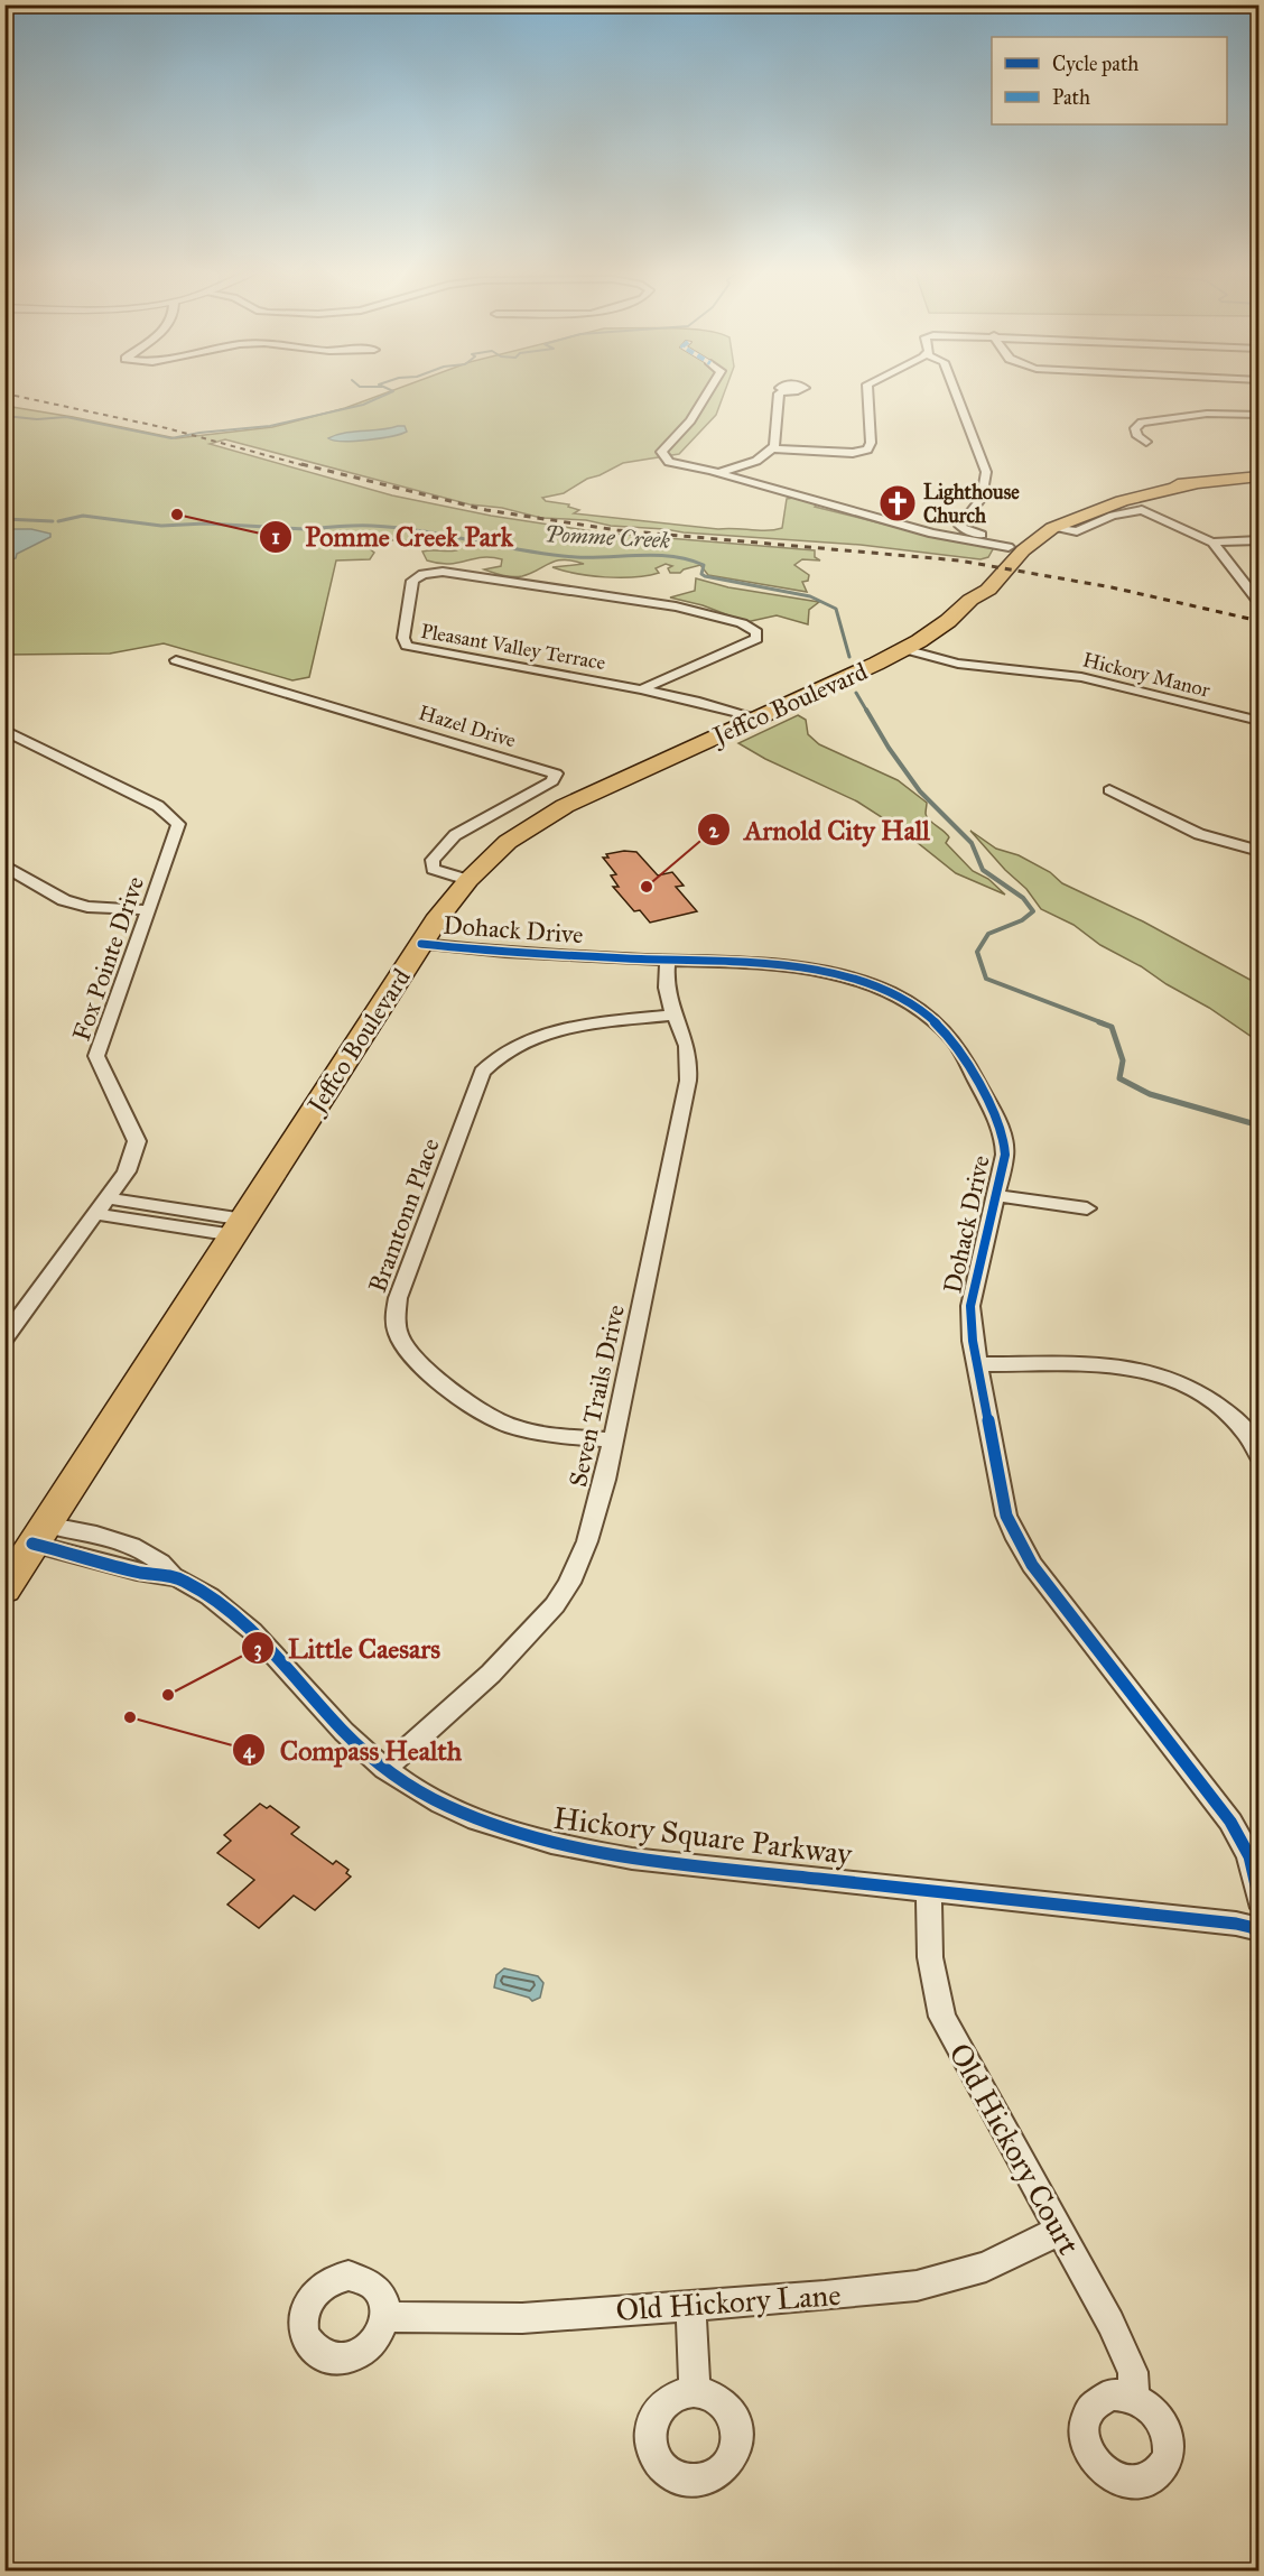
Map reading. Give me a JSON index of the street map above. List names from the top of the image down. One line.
{"streets":{"main road":["Jeffco Boulevard"],"street":["Pleasant Valley Terrace","Hickory Manor","Hazel Drive","Dohack Drive","Fox Pointe Drive","Bramtonn Place","Seven Trails Drive","Hickory Square Parkway","Old Hickory Court","Old Hickory Lane"]},"crossings":[["Pleasant Valley Terrace","Jeffco Boulevard"],["Hickory Manor","Jeffco Boulevard"],["Jeffco Boulevard","Hazel Drive"],["Jeffco Boulevard","Dohack Drive"],["Jeffco Boulevard","Hickory Square Parkway"],["Dohack Drive","Seven Trails Drive"],["Bramtonn Place","Seven Trails Drive"],["Seven Trails Drive","Hickory Square Parkway"],["Hickory Square Parkway","Old Hickory Court"],["Old Hickory Court","Old Hickory Lane"]],"water":["Pomme Creek"],"places":{"church":["Lighthouse Church"],"other":["Pomme Creek Park","Arnold City Hall","Little Caesars","Compass Health"]},"legend":["Cycle path","Path"]}
